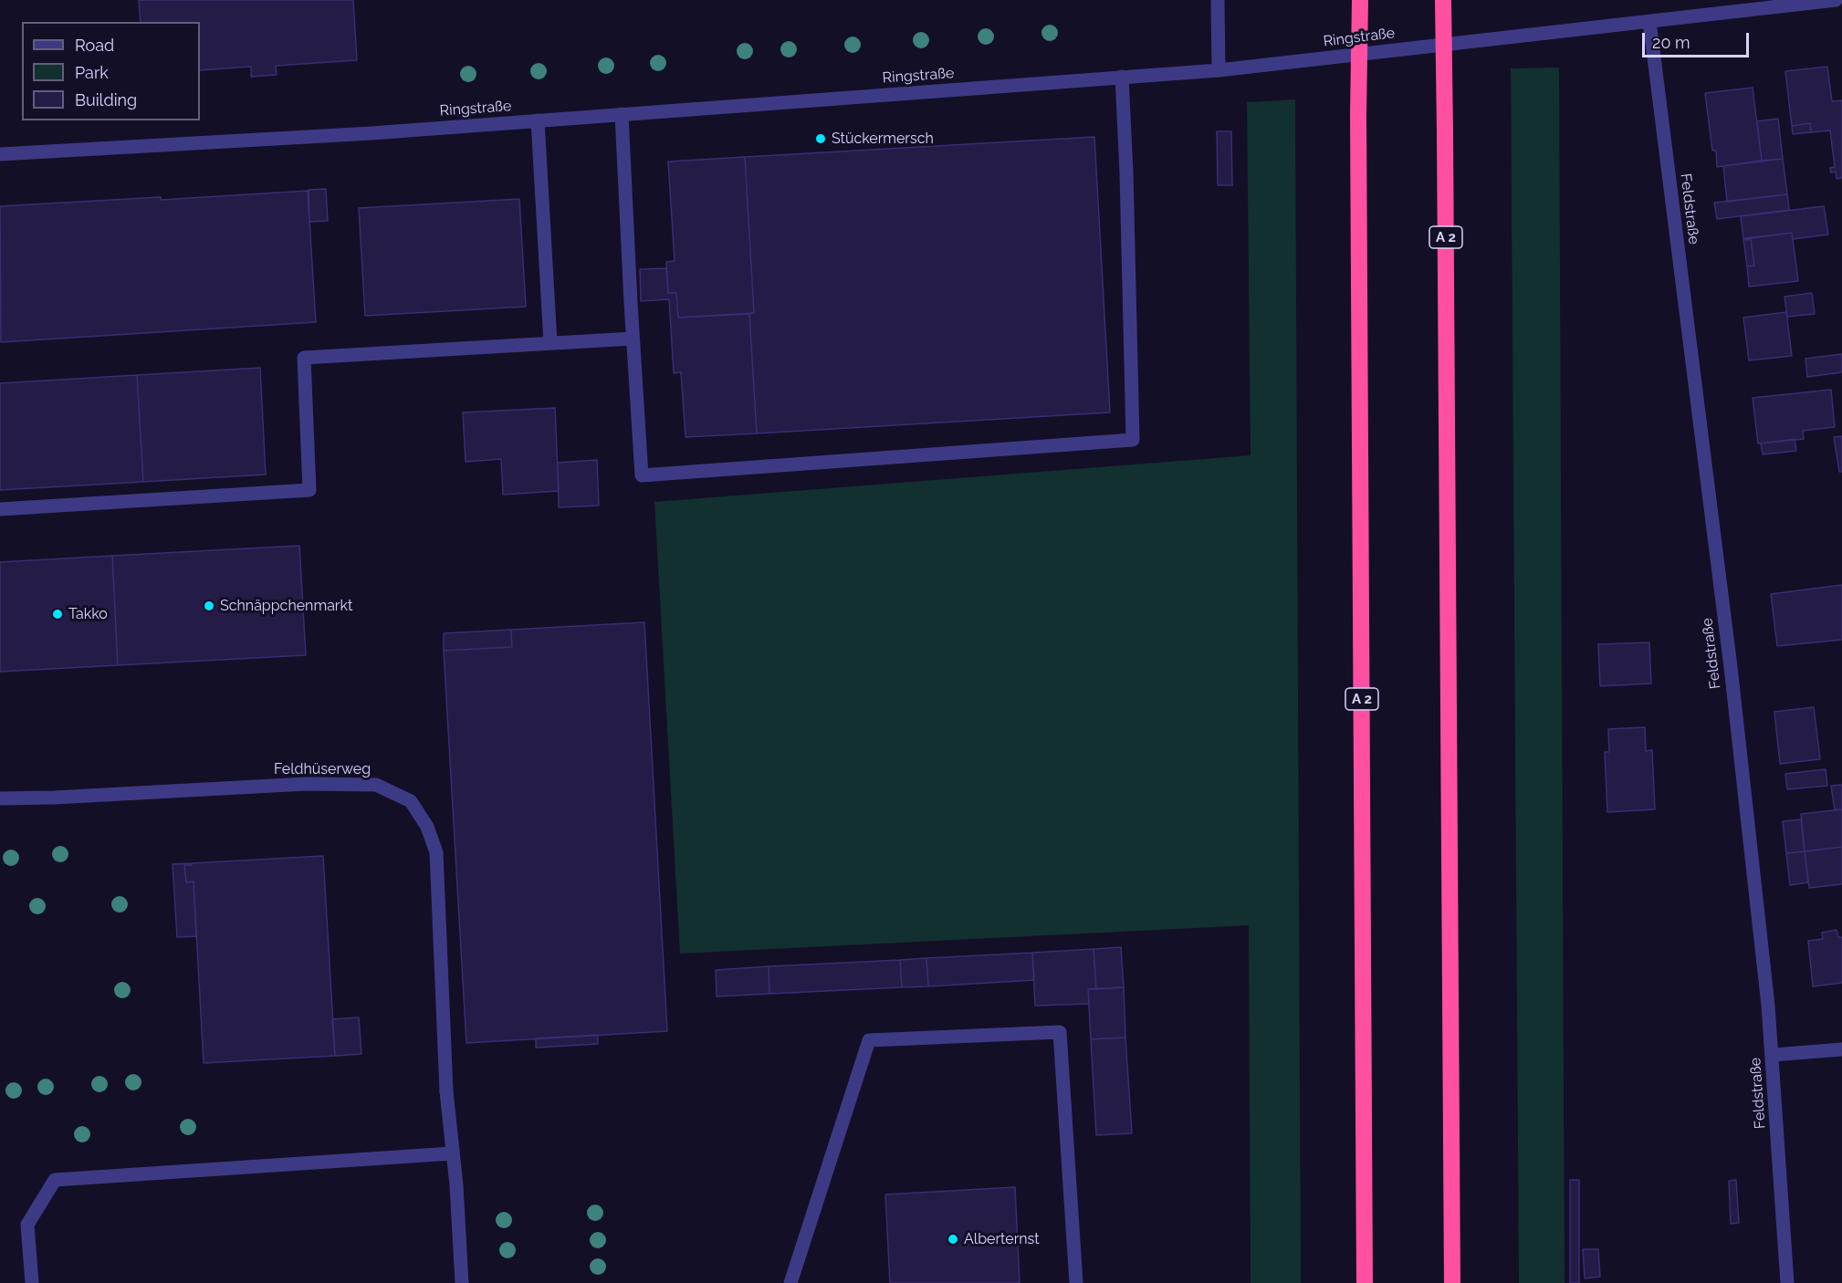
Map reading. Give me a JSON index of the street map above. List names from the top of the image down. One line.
{"streets":{"highway":["A 2"],"street":["Ringstraße","Feldstraße","Feldhüserweg"]},"crossings":[["Ringstraße","Feldstraße"]],"places":["Stückermersch","Schnäppchenmarkt","Takko","Alberternst"],"legend":["Road","Park","Building"],"scale_bar":"20 m"}
